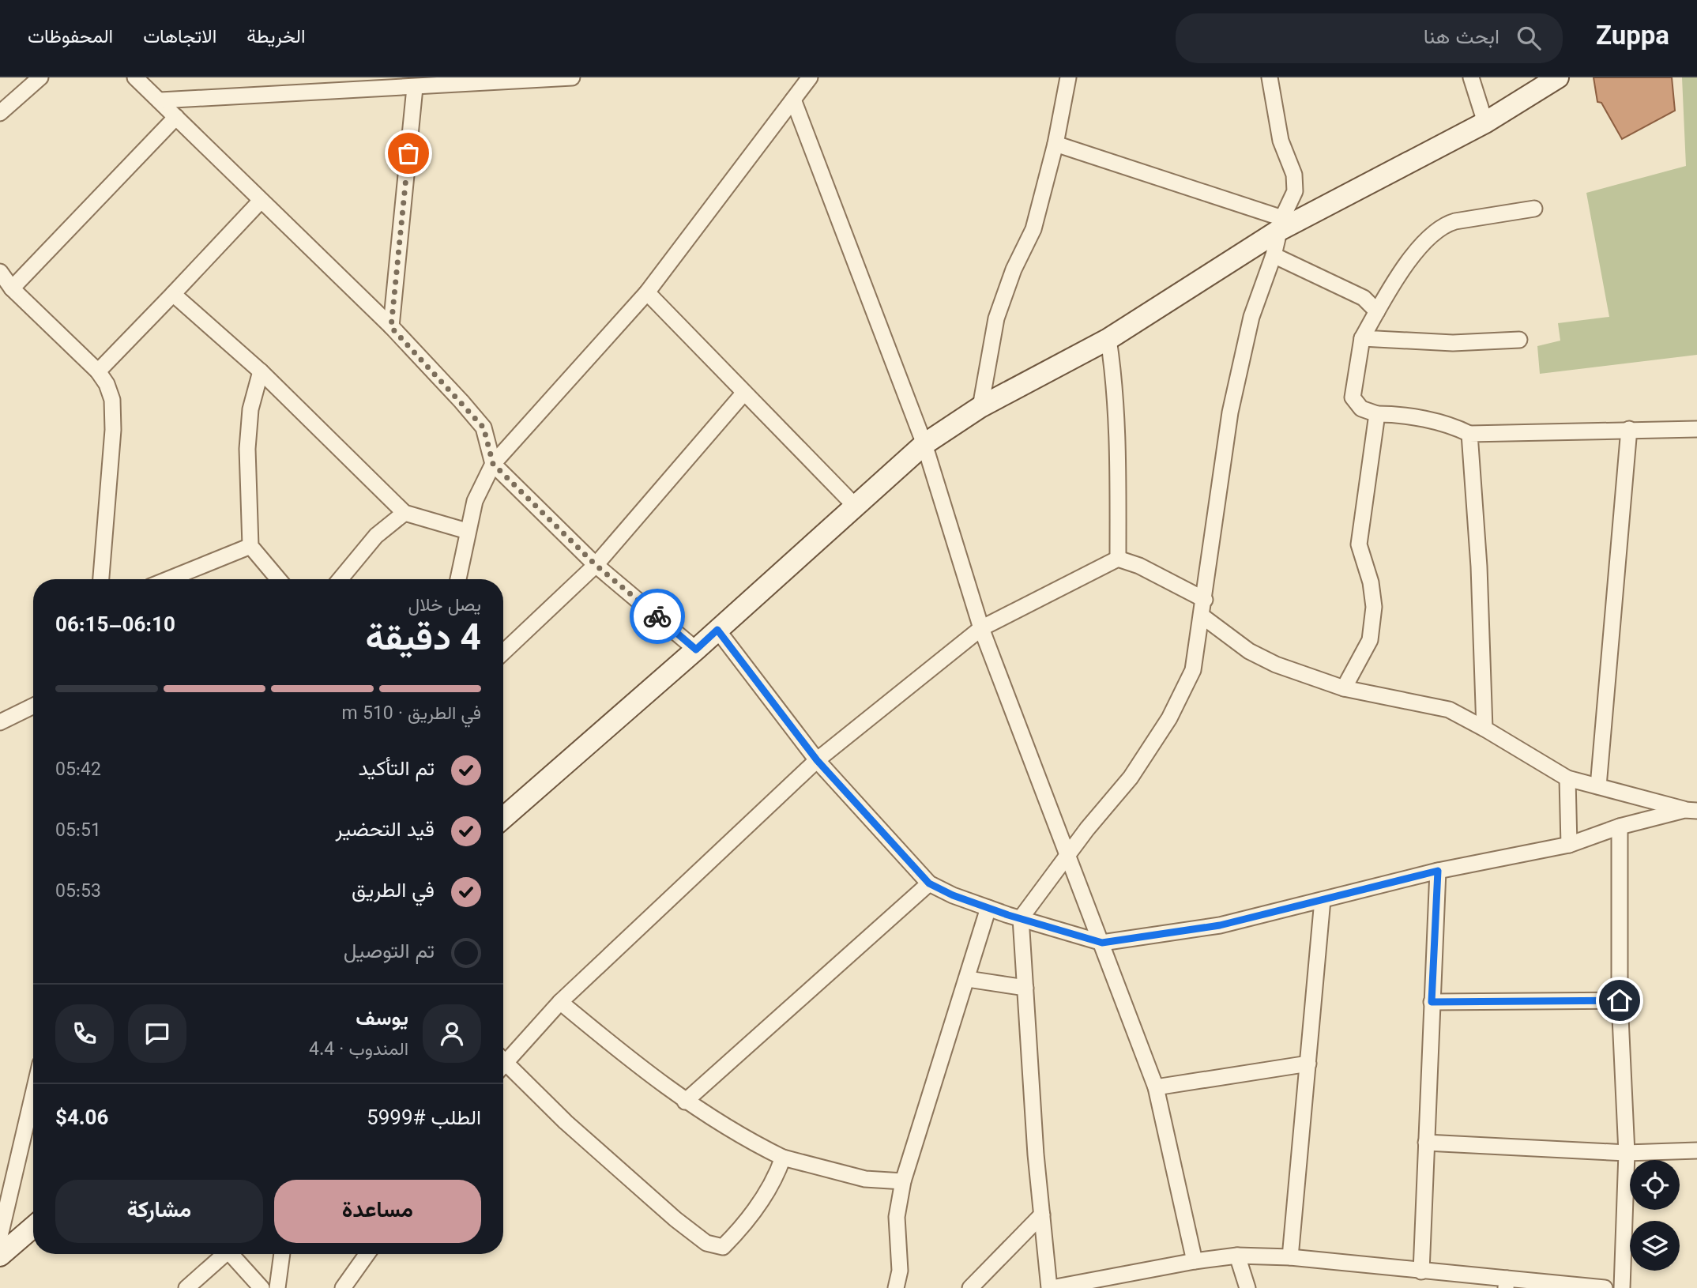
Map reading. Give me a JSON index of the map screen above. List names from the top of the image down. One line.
{"page":{"header":"Zuppa","search":"ابحث هنا","nav":["الخريطة","الاتجاهات","المحفوظات"],"heading":["4 دقيقة","يصل خلال","06:10–06:15"],"panel":["يوسف","المندوب · 4.4","الطلب #5999","$4.06"],"bar":"في الطريق · 510 m","list":[["تم التأكيد","05:42"],["قيد التحضير","05:51"],["في الطريق","05:53"],"تم التوصيل"],"buttons":["مساعدة","مشاركة"]}}
